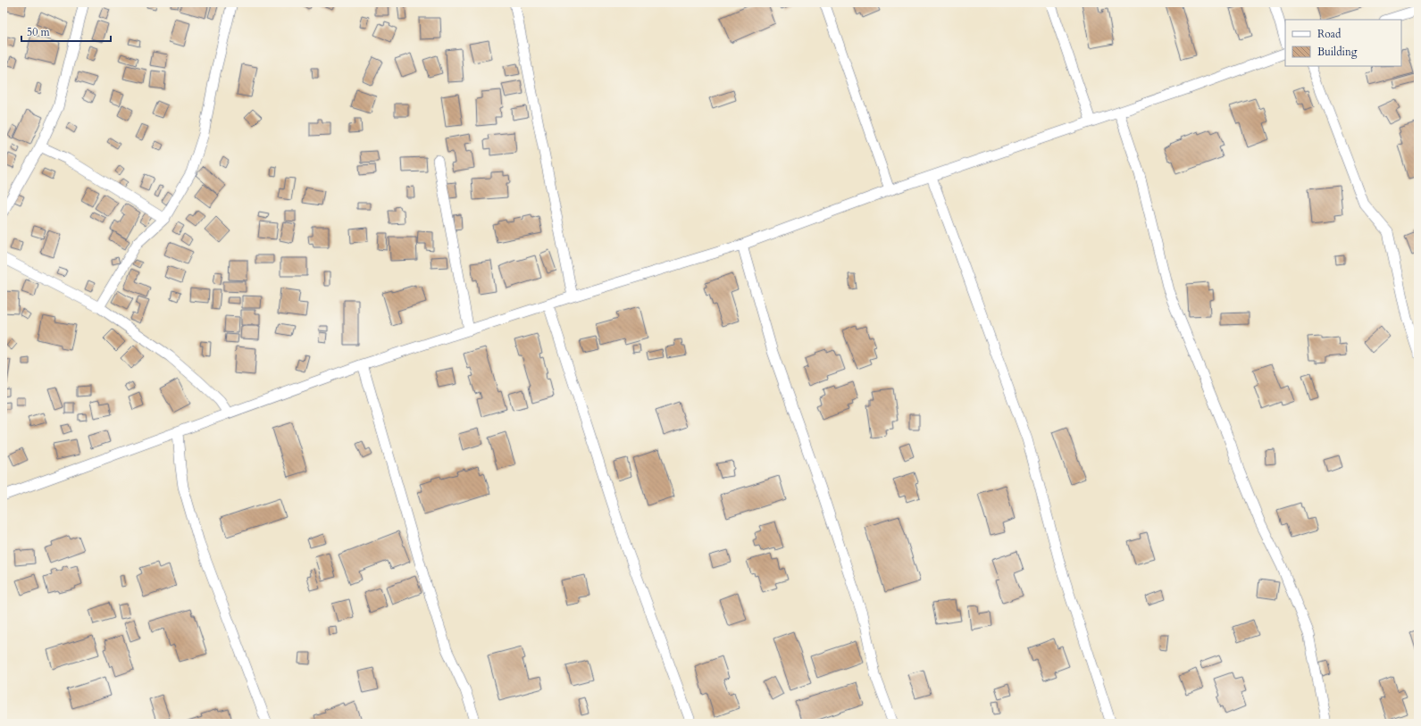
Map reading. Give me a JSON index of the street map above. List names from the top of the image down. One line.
{"legend":["Road","Building"],"scale_bar":"50 m"}
